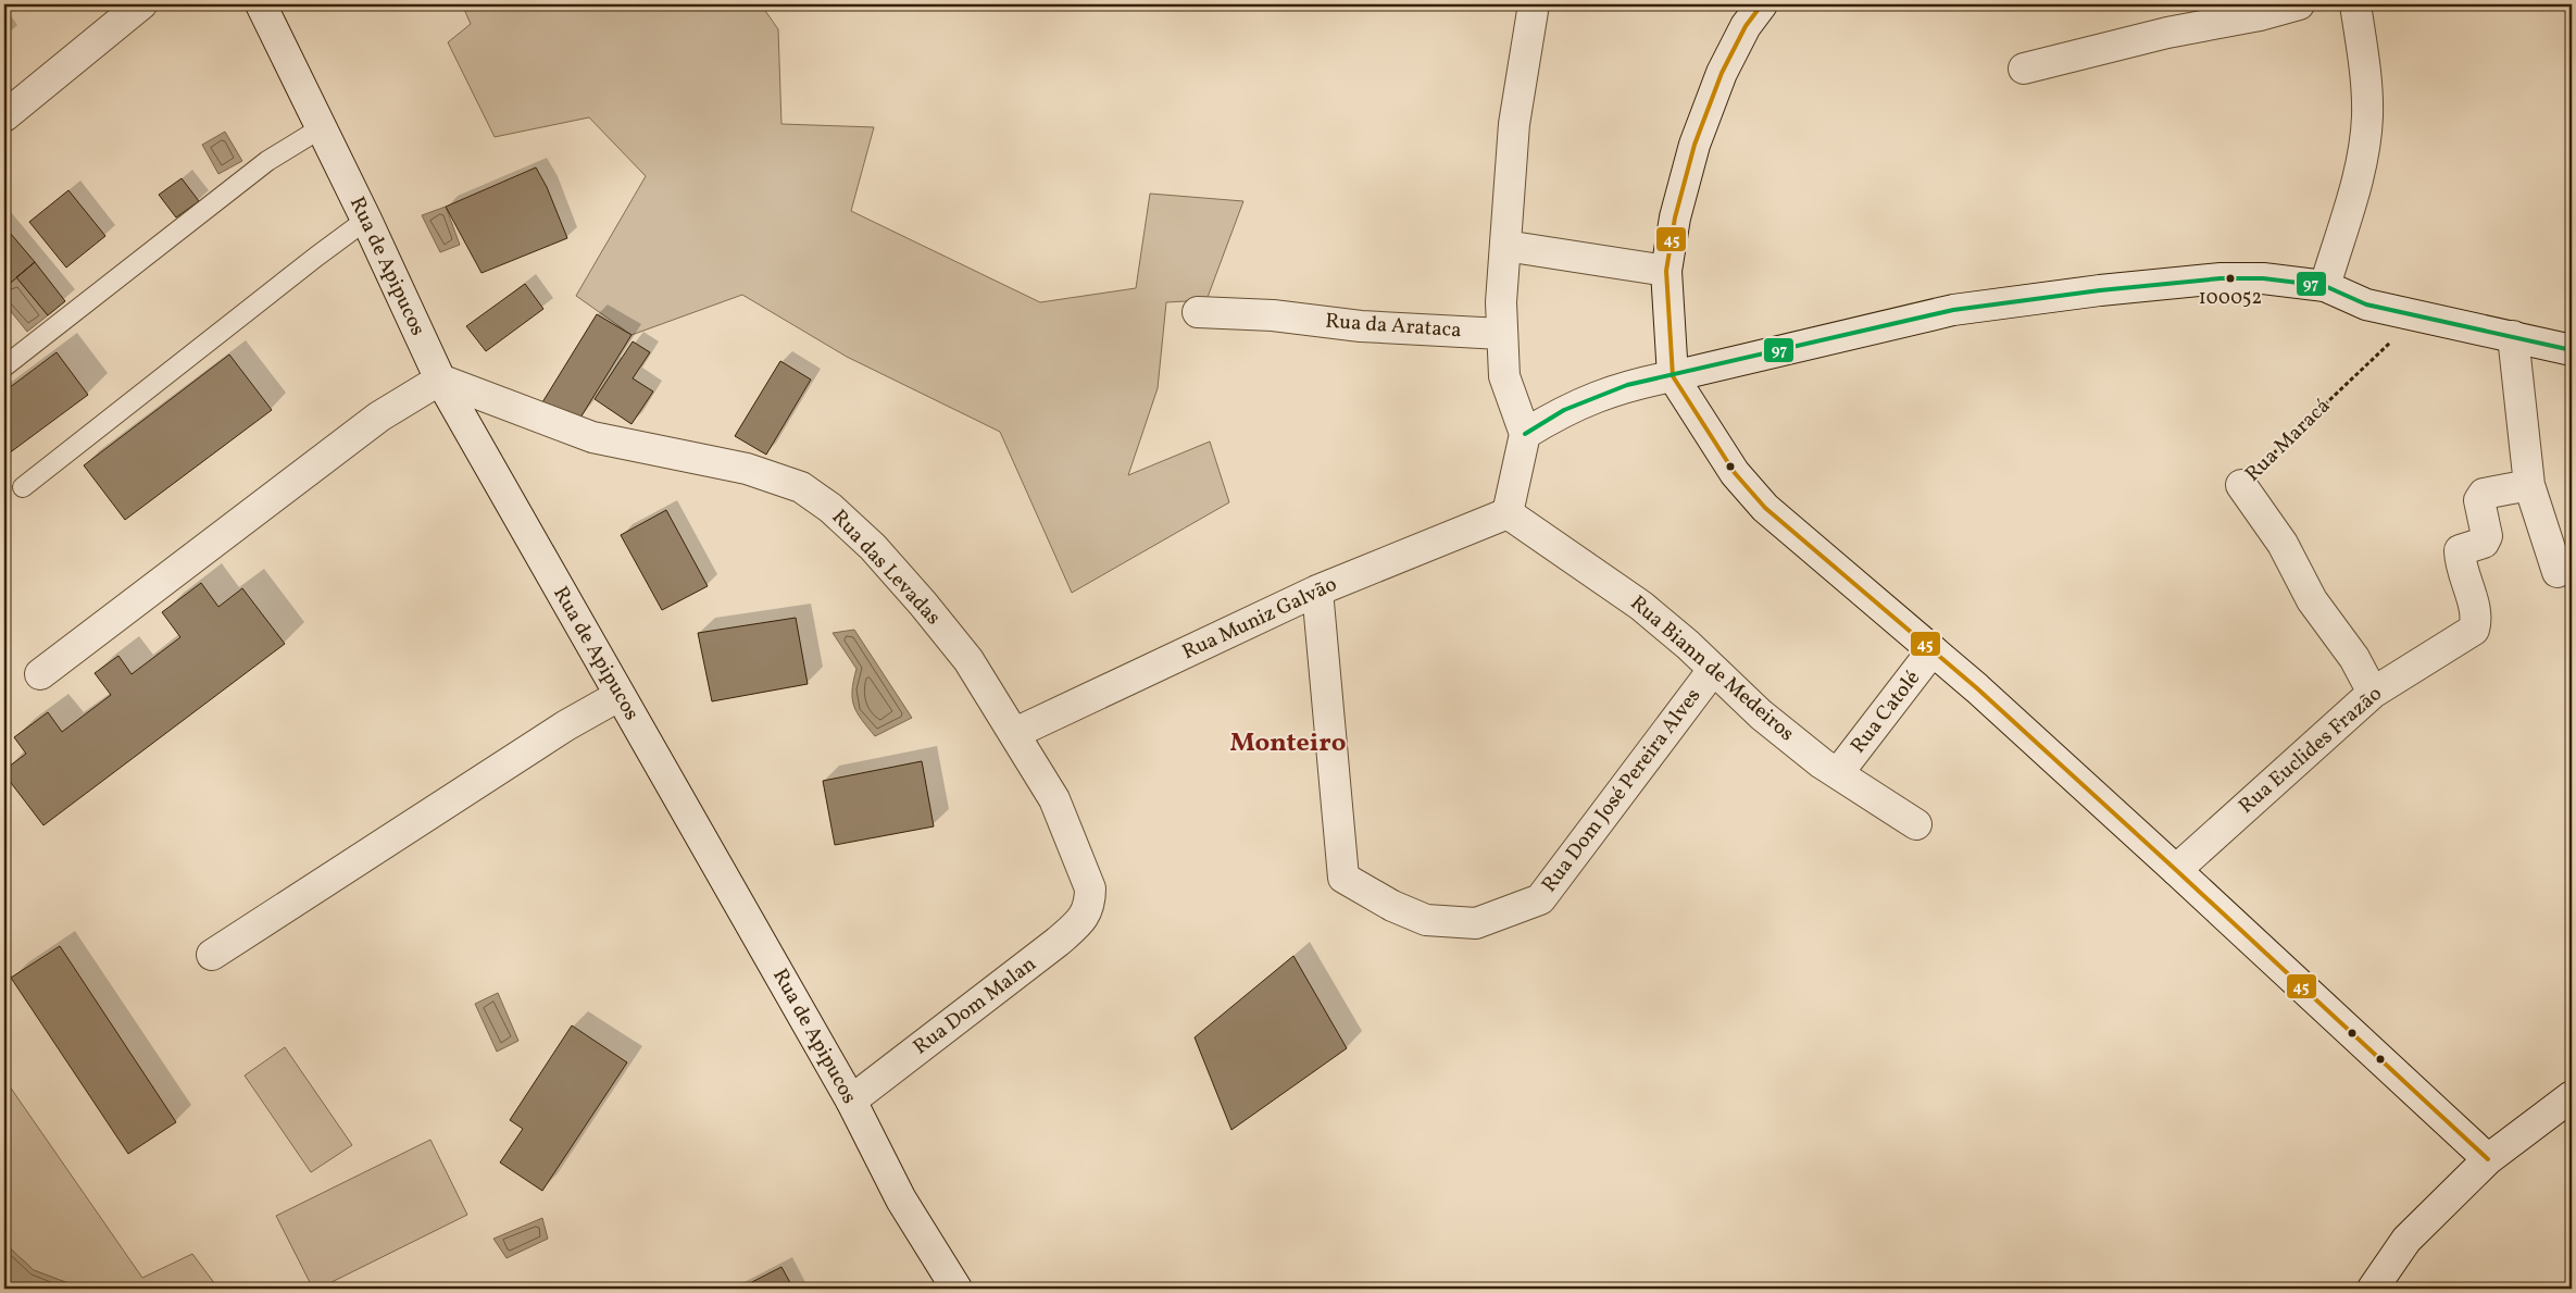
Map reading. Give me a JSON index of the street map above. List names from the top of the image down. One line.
{"streets":{"street":["Rua de Apipucos","Rua da Arataca","Rua Maracá","Rua das Levadas","Rua Muniz Galvão","Rua Biann de Medeiros","Rua Catolé","Rua Euclides Frazão","Rua Dom José Pereira Alves","Rua Dom Malan"]},"crossings":[["Rua de Apipucos","Rua das Levadas"],["Rua de Apipucos","Rua Dom Malan"],["Rua Maracá","Rua Euclides Frazão"],["Rua das Levadas","Rua Muniz Galvão"],["Rua das Levadas","Rua Dom Malan"],["Rua Muniz Galvão","Rua Biann de Medeiros"],["Rua Muniz Galvão","Rua Dom José Pereira Alves"],["Rua Biann de Medeiros","Rua Catolé"],["Rua Biann de Medeiros","Rua Dom José Pereira Alves"]],"districts":["Monteiro"],"places":["100052"],"lines":["transit line 45","transit line 97"]}
